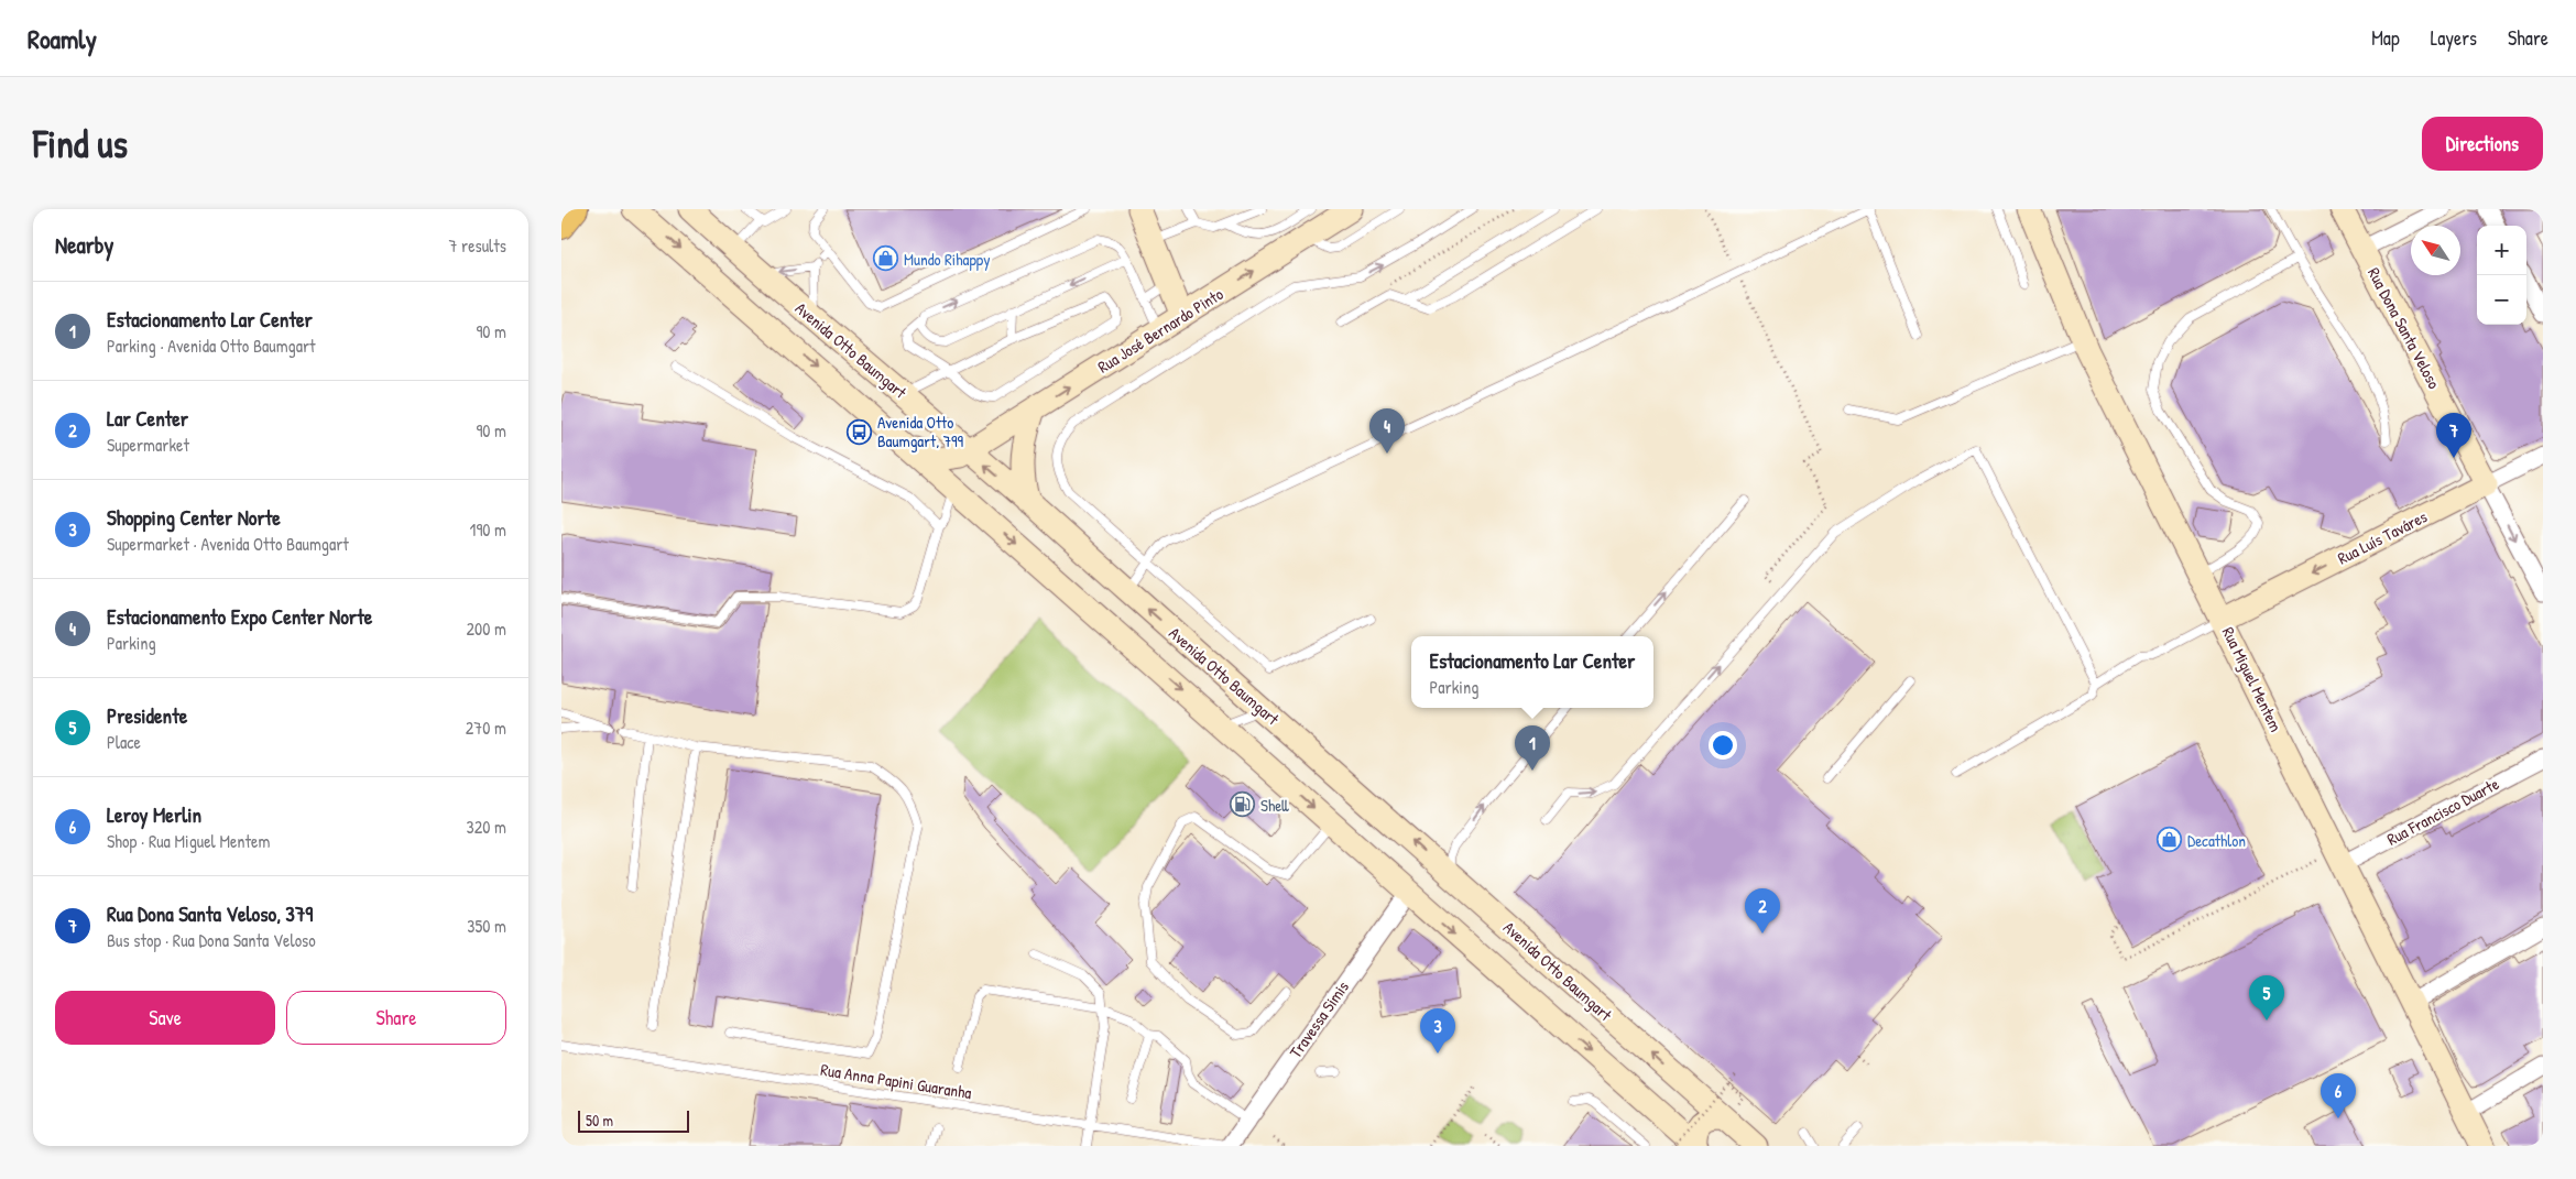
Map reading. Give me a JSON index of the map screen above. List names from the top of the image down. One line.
{"streets":{"main road":["Rua Dona Santa Veloso","Rua José Bernardo Pinto","Avenida Otto Baumgart","Rua Luís Taváres","Rua Miguel Mentem"],"street":["Rua Francisco Duarte","Travessa Simis"],"lane":["Rua Anna Papini Guaranha"]},"crossings":[["Rua Dona Santa Veloso","Rua Luís Taváres"],["Rua José Bernardo Pinto","Avenida Otto Baumgart"],["Avenida Otto Baumgart","Travessa Simis"],["Rua Luís Taváres","Rua Miguel Mentem"],["Rua Miguel Mentem","Rua Francisco Duarte"],["Travessa Simis","Rua Anna Papini Guaranha"]],"one_way":["Rua José Bernardo Pinto","Rua Luís Taváres"],"places":{"shop":["Mundo Rihappy","Decathlon"],"bus stop":["Avenida Otto Baumgart, 799"],"fuel station":["Shell"]},"scale_bar":"50 m","north":"top left","page":{"header":"Roamly","nav":["Map","Layers","Share"],"buttons":["Directions",["Save","Share"]],"title":"Find us","heading":["Nearby","7 results"],"map_buttons":["+","−"],"list":[{"mark":"1","name":"Estacionamento Lar Center","note":"Parking · Avenida Otto Baumgart","value":"90 m"},{"mark":"2","name":"Lar Center","note":"Supermarket","value":"90 m"},{"mark":"3","name":"Shopping Center Norte","note":"Supermarket · Avenida Otto Baumgart","value":"190 m"},{"mark":"4","name":"Estacionamento Expo Center Norte","note":"Parking","value":"200 m"},{"mark":"5","name":"Presidente","note":"Place","value":"270 m"},{"mark":"6","name":"Leroy Merlin","note":"Shop · Rua Miguel Mentem","value":"320 m"},{"mark":"7","name":"Rua Dona Santa Veloso, 379","note":"Bus stop · Rua Dona Santa Veloso","value":"350 m"}],"pins":["4","7","1","2","5","3","6"],"popup":["Estacionamento Lar Center","Parking"],"scale":"50 m"}}
